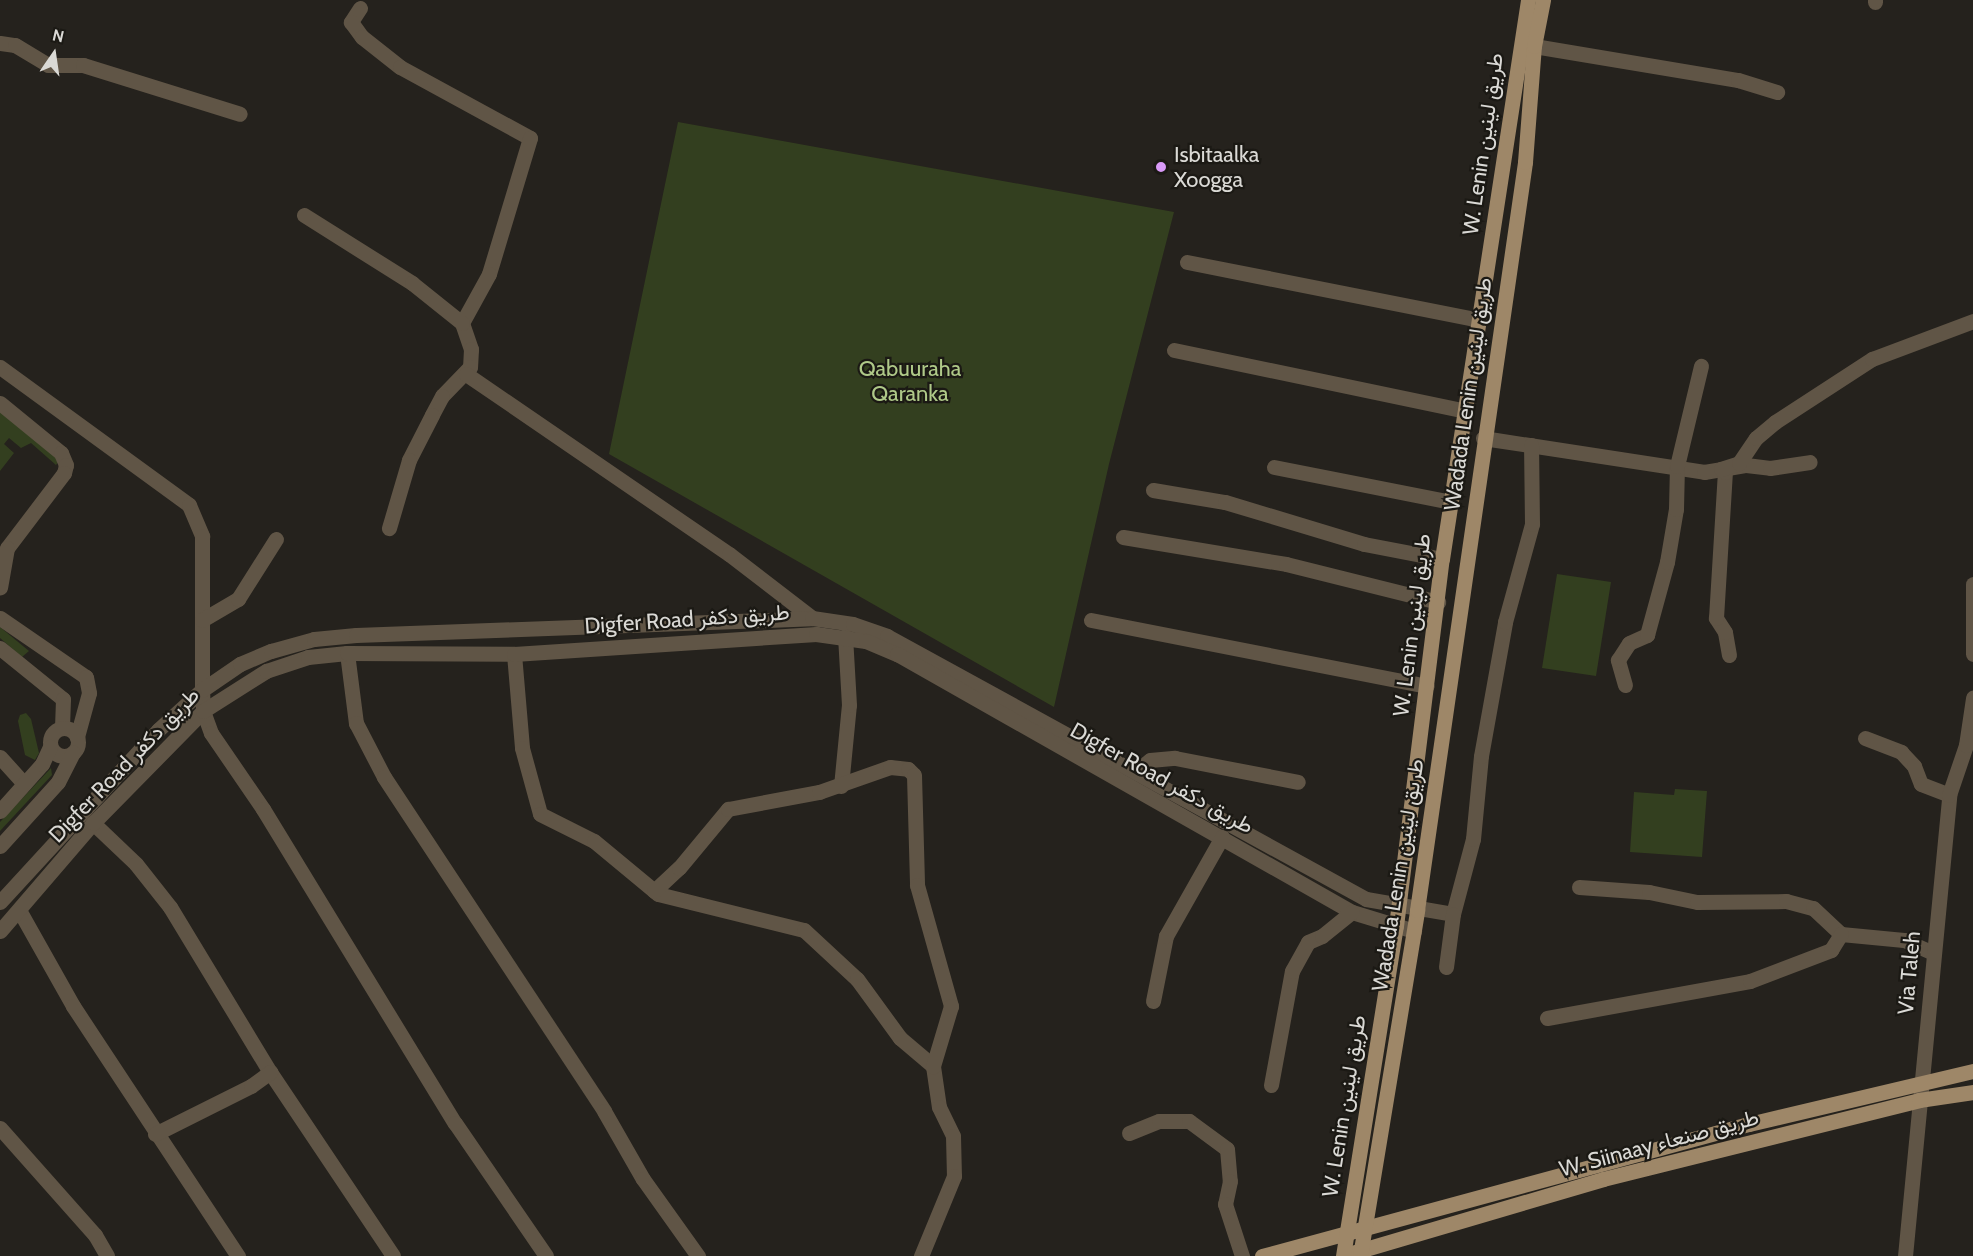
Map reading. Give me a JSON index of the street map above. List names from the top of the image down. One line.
{"streets":{"main road":["W. Lenin طريق لينين","Wadada Lenin طريق لينين","W. Siinaay طريق صنعاء"],"street":["Digfer Road طريق دكفر","Via Taleh"]},"crossings":[["W. Lenin طريق لينين","Digfer Road طريق دكفر"],["W. Lenin طريق لينين","W. Siinaay طريق صنعاء"],["Wadada Lenin طريق لينين","Digfer Road طريق دكفر"],["Wadada Lenin طريق لينين","W. Siinaay طريق صنعاء"],["Via Taleh","W. Siinaay طريق صنعاء"]],"parks":["Qabuuraha Qaranka"],"places":["Isbitaalka Xoogga"],"north":"top"}
